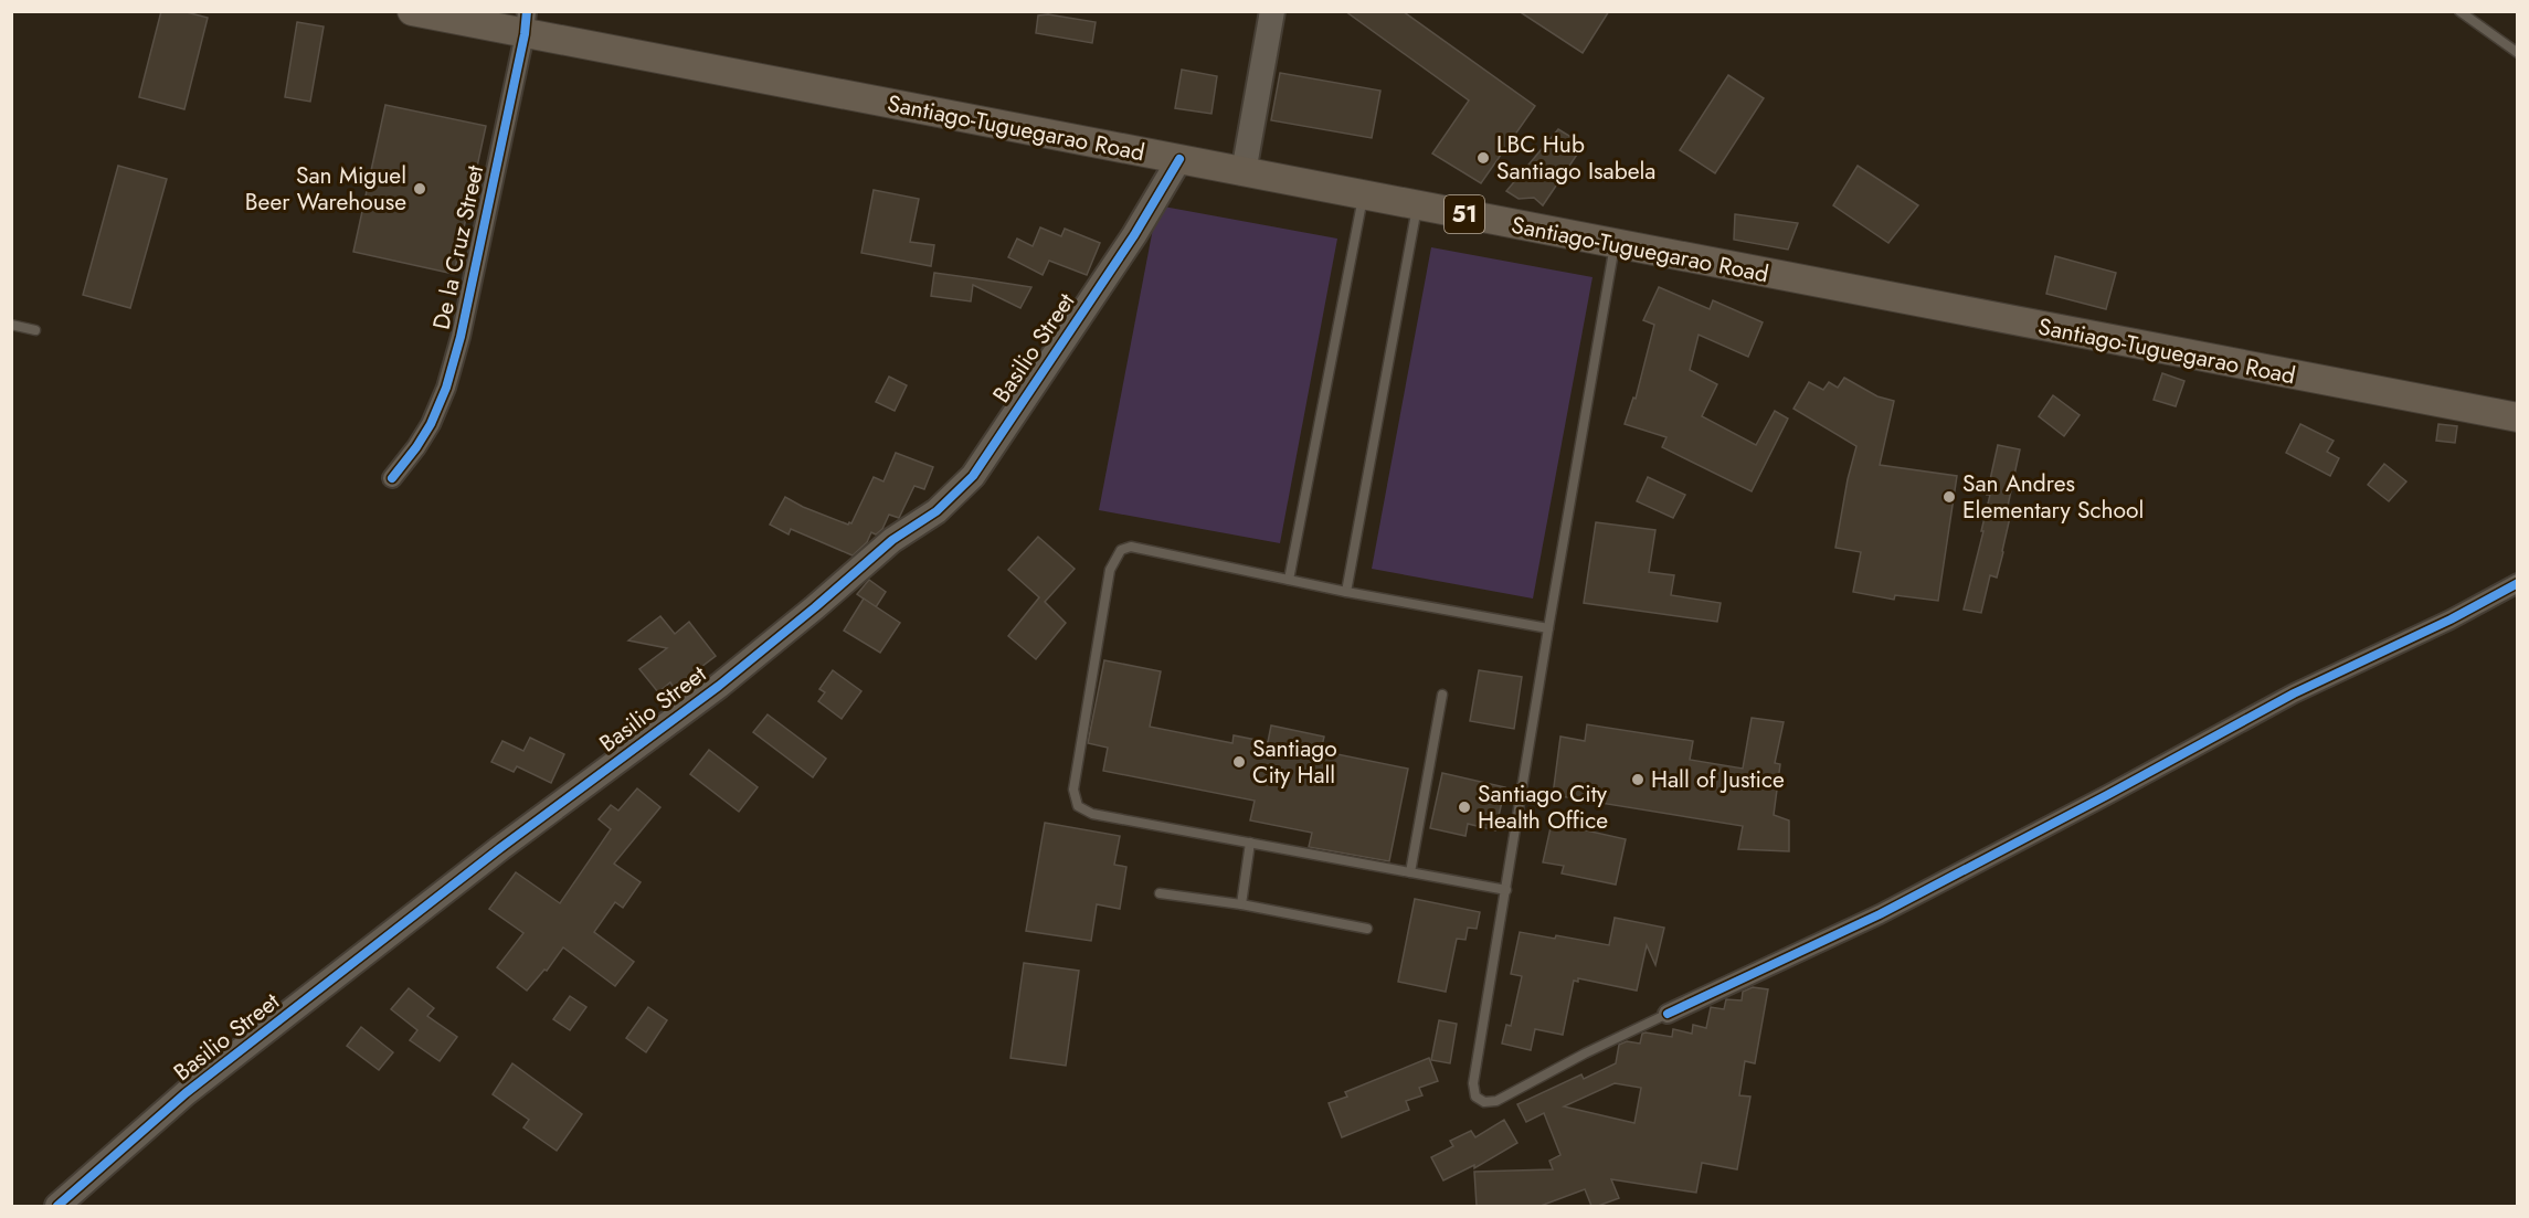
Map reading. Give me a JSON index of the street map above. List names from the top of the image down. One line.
{"streets":{"main road":["Santiago-Tuguegarao Road","51"],"street":["De la Cruz Street","Basilio Street"]},"crossings":[["Santiago-Tuguegarao Road","De la Cruz Street"],["Santiago-Tuguegarao Road","Basilio Street"]],"places":["LBC Hub Santiago Isabela","San Miguel Beer Warehouse","San Andres Elementary School","Santiago City Hall","Hall of Justice","Santiago City Health Office"]}
